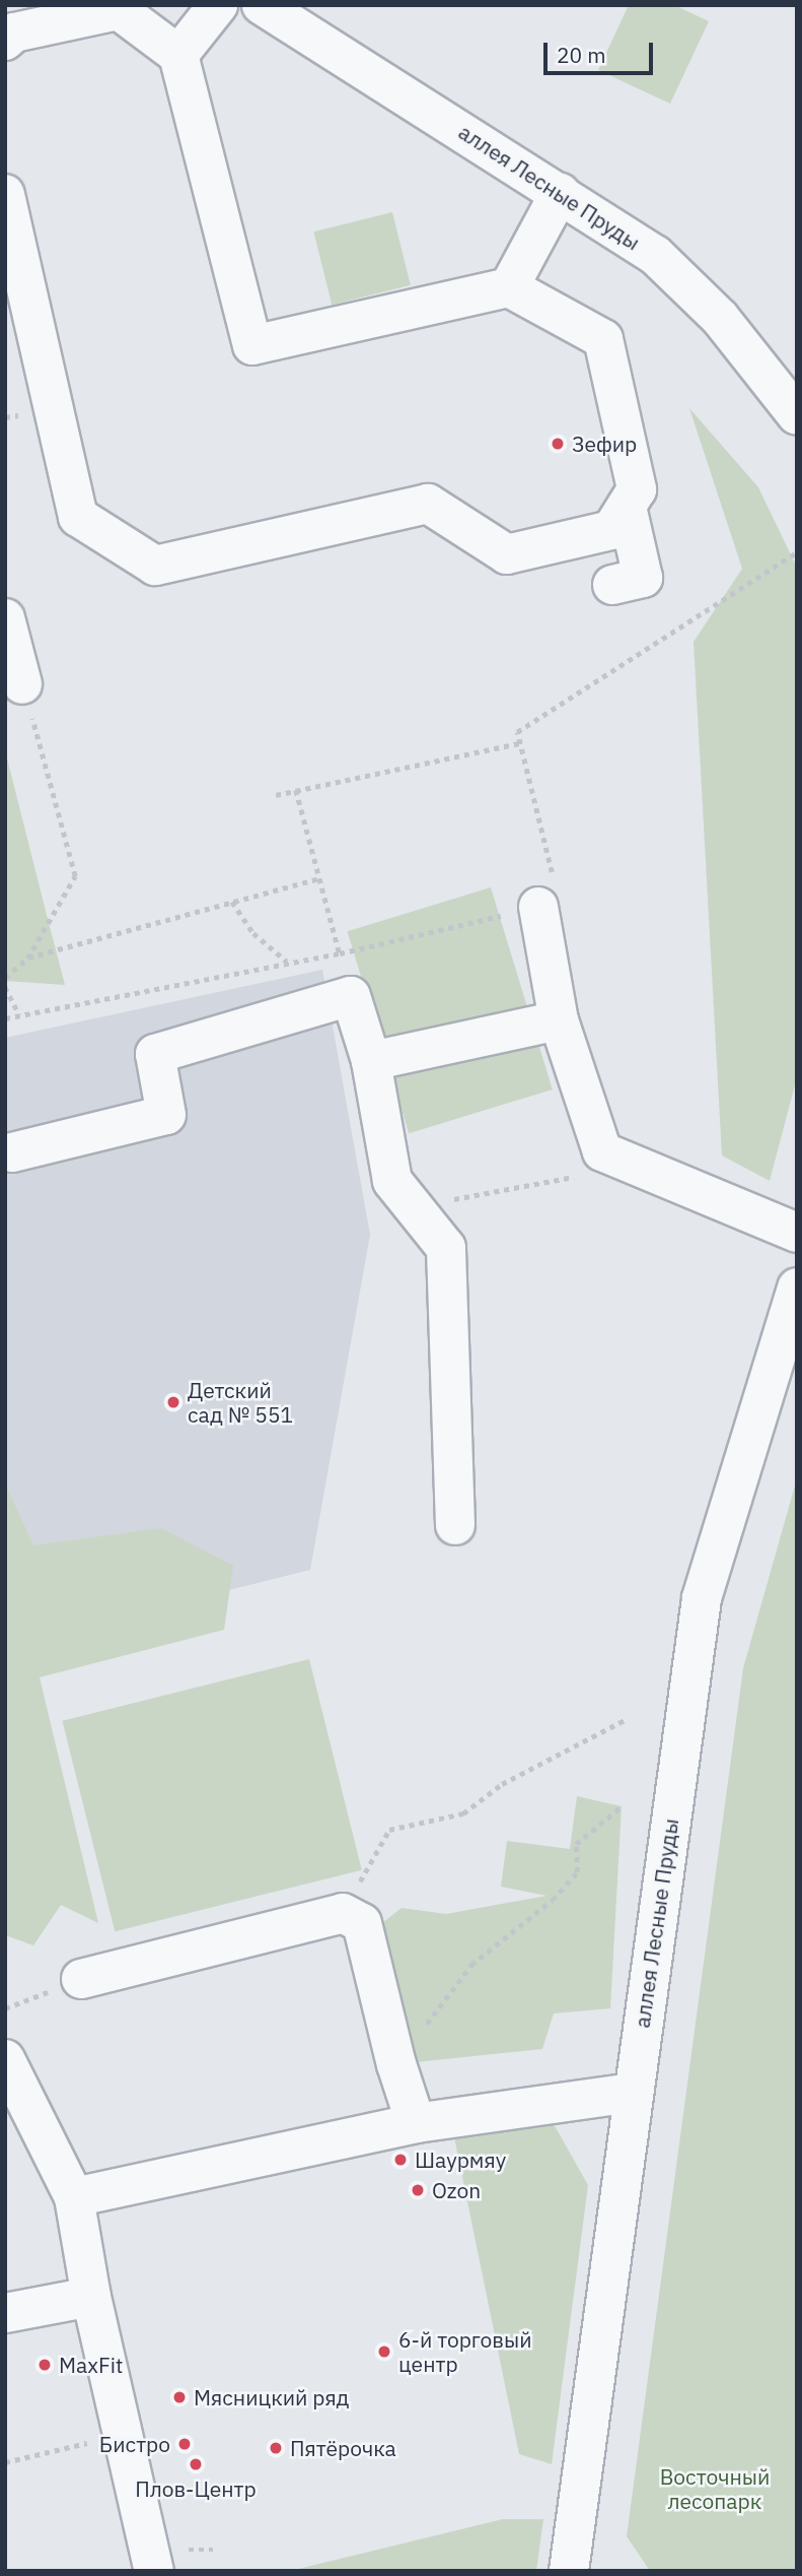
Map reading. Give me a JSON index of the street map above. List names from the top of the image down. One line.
{"streets":{"street":["аллея Лесные Пруды"]},"parks":["Восточный лесопарк"],"places":["Зефир","Детский сад № 551","Шаурмяу","Ozon","6-й торговый центр","MaxFit","Мясницкий ряд","Бистро","Пятёрочка","Плов-Центр"],"scale_bar":"20 m"}
